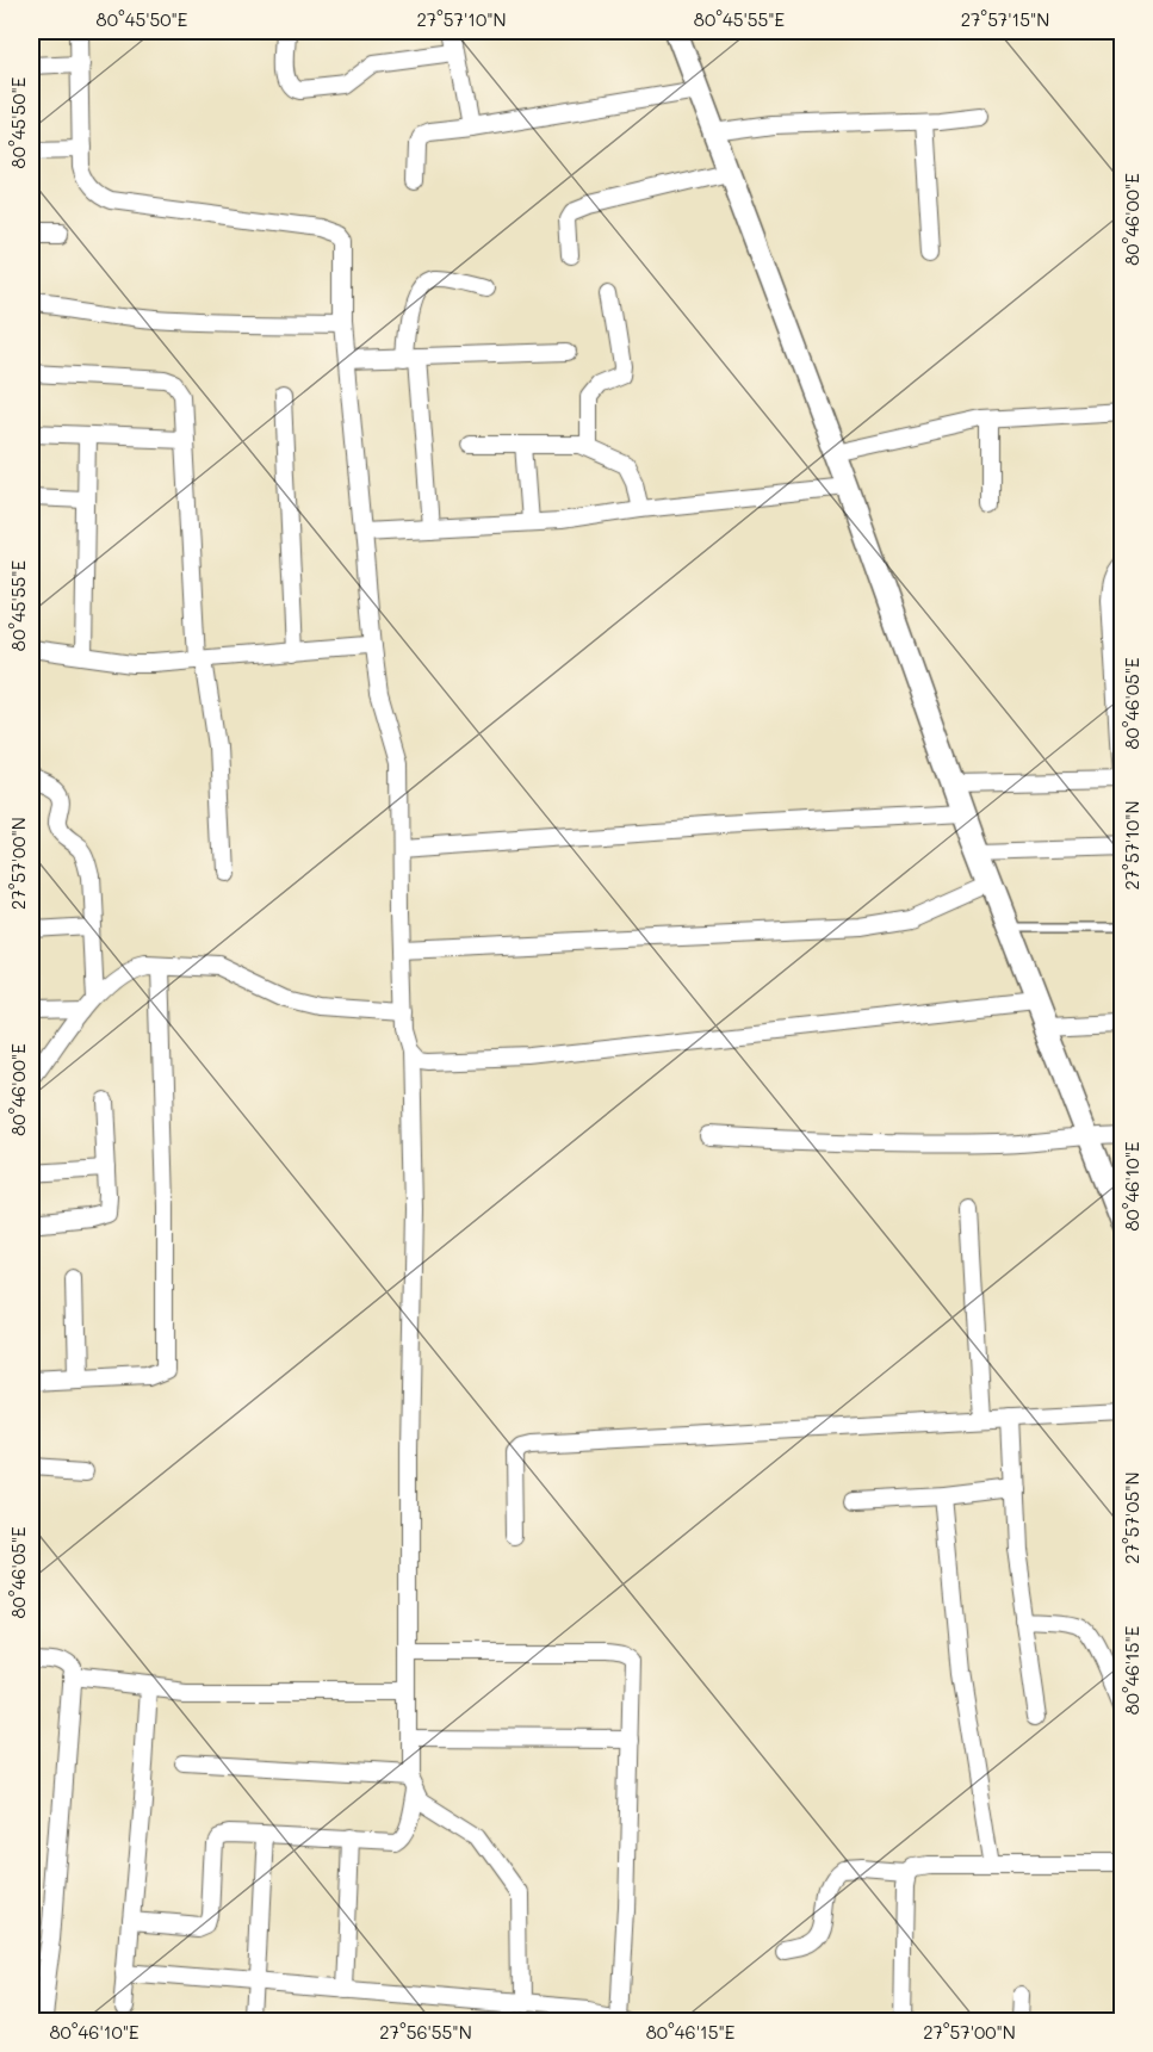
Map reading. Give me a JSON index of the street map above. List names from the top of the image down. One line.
{"coordinates":["80°45'50\"E","27°57'10\"N","80°45'55\"E","27°57'15\"N","80°46'00\"E","80°46'05\"E","27°57'00\"N","80°46'10\"E","27°57'05\"N","80°46'15\"E","27°56'55\"N"]}
